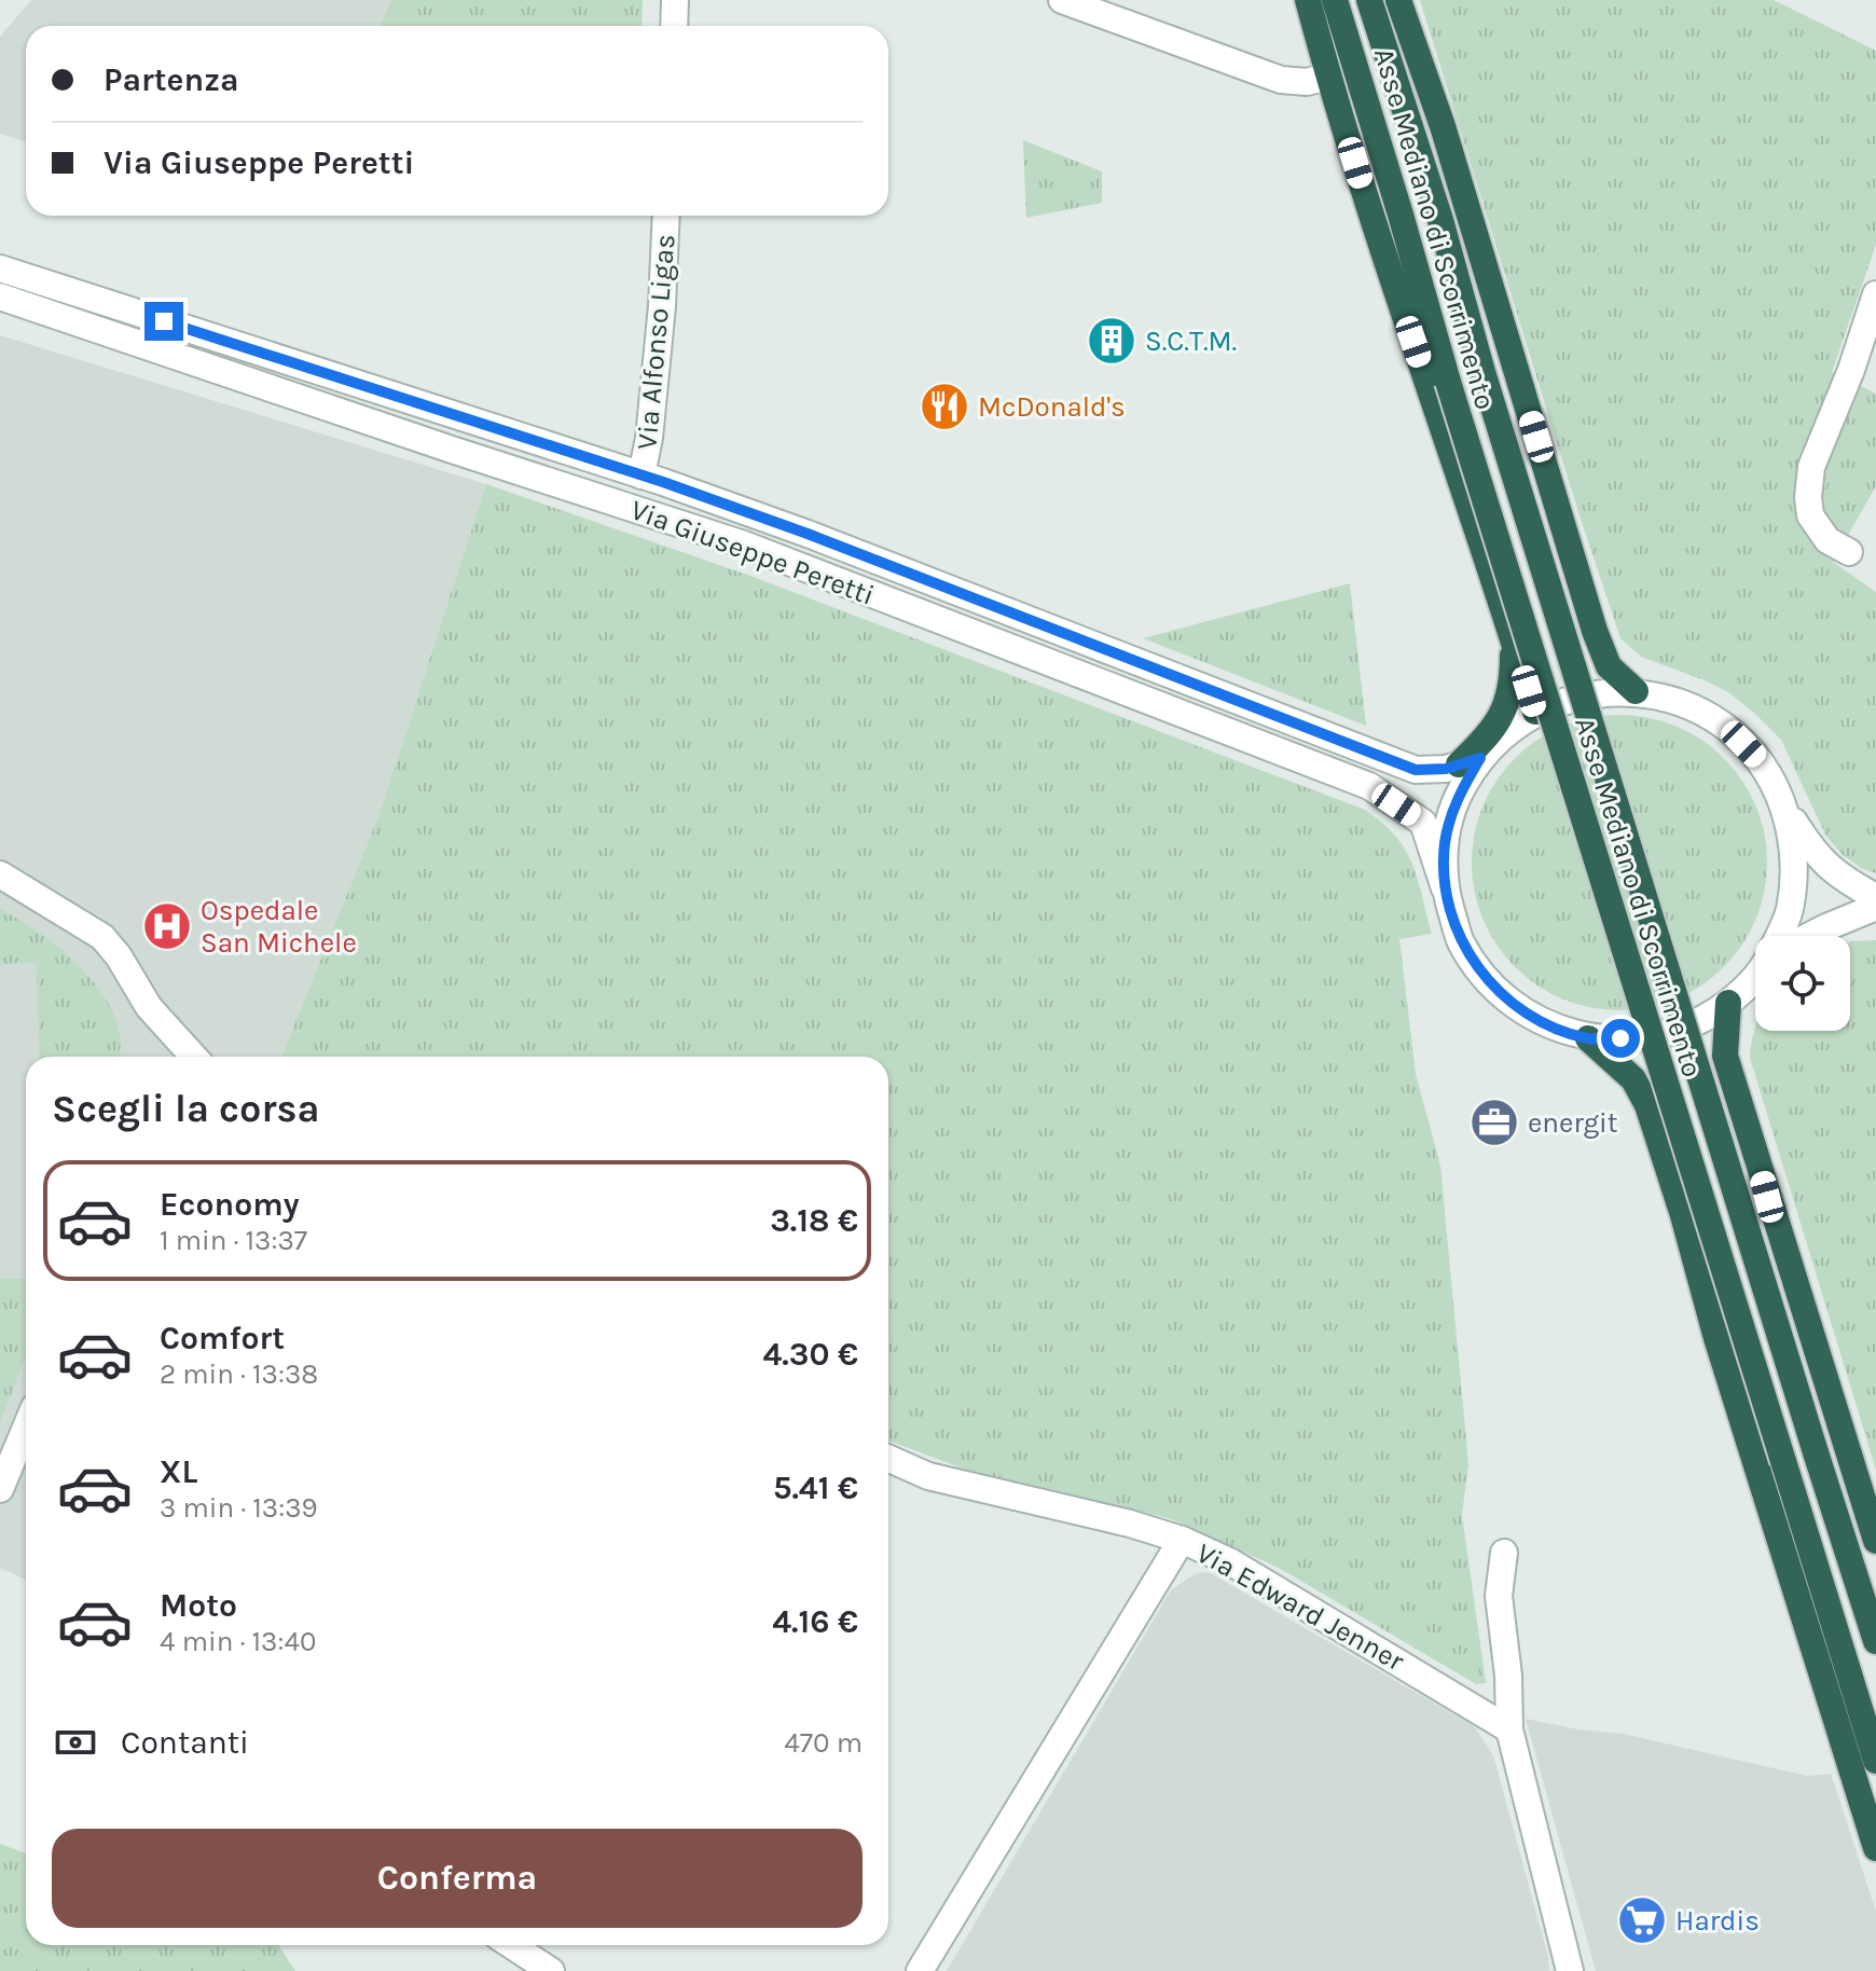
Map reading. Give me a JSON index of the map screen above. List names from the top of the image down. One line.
{"streets":{"highway":["Asse Mediano di Scorrimento"],"street":["Via Alfonso Ligas","Via Giuseppe Peretti","Via Edward Jenner"]},"crossings":[["Via Alfonso Ligas","Via Giuseppe Peretti"]],"places":{"building":["S.C.T.M."],"restaurant":["McDonald's"],"hospital":["Ospedale San Michele"],"office":["energit"],"supermarket":["Hardis"]},"page":{"banner":["Partenza","Via Giuseppe Peretti"],"heading":"Scegli la corsa","list":[{"name":"Economy","note":"1 min · 13:37","value":"3.18 €"},{"name":"Comfort","note":"2 min · 13:38","value":"4.30 €"},{"name":"XL","note":"3 min · 13:39","value":"5.41 €"},{"name":"Moto","note":"4 min · 13:40","value":"4.16 €"}],"pay":["Contanti","470 m"],"buttons":"Conferma"}}
